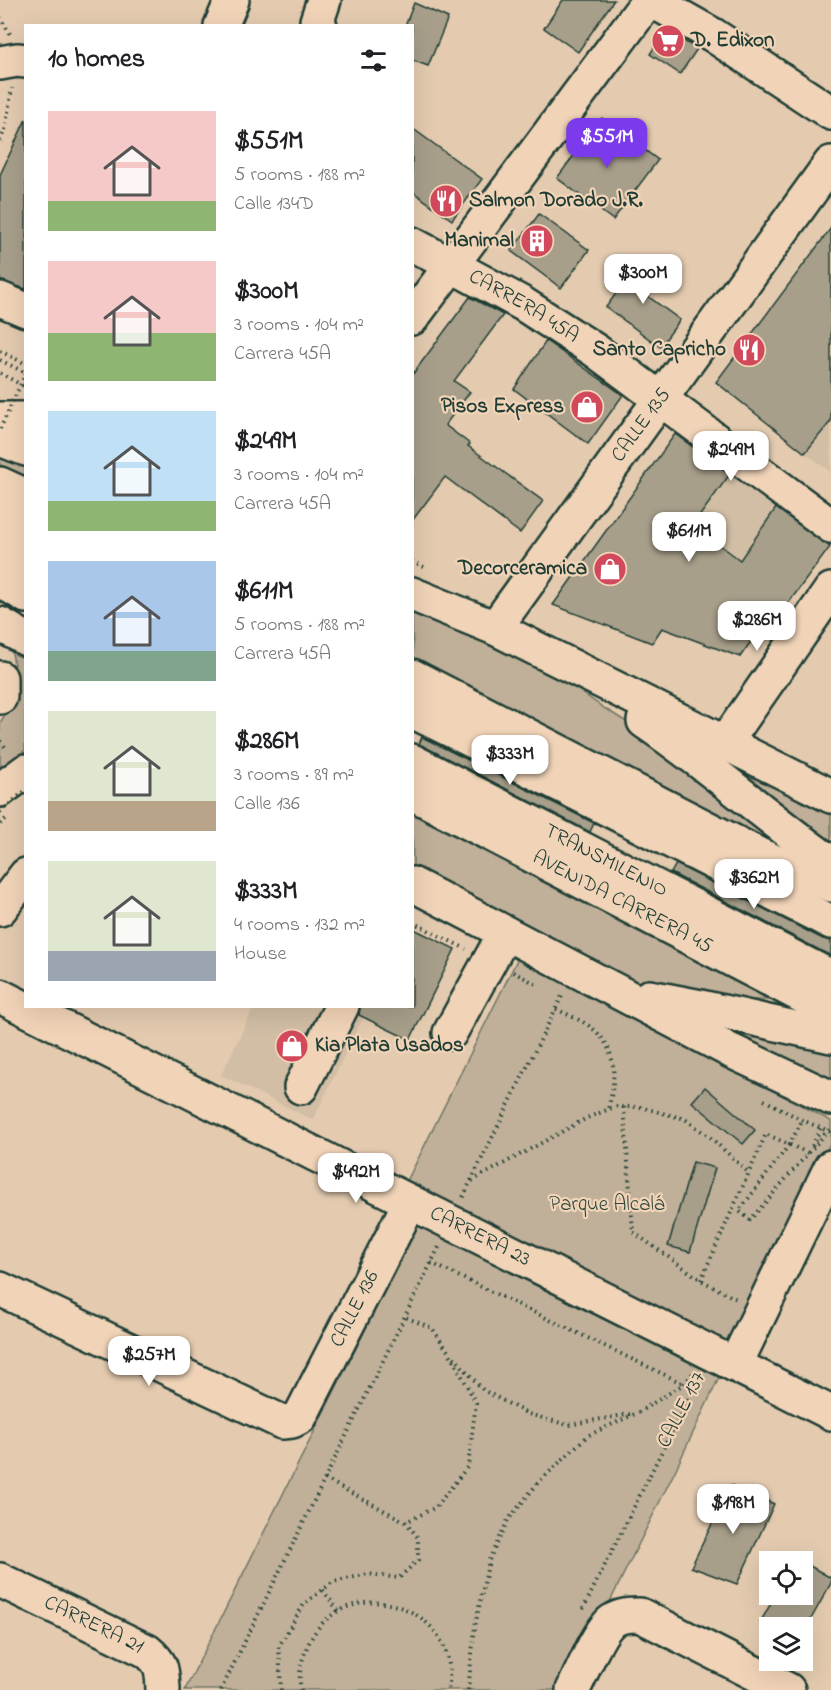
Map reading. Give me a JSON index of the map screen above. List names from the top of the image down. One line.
{"streets":{"main road":["CARRERA 45A","CALLE 135","TRANSMILENIO","AVENIDA CARRERA 45","CARRERA 23","CALLE 136","CALLE 137","CARRERA 21"]},"crossings":[["CARRERA 45A","CALLE 135"],["CARRERA 23","CALLE 136"],["CARRERA 23","CALLE 137"]],"parks":["Parque Alcalá"],"places":{"supermarket":["D. Edixon"],"restaurant":["Salmon Dorado J.R.","Santo Capricho"],"building":["Manimal"],"shop":["Pisos Express","Decorceramica","Kia Plata Usados"]},"page":{"heading":"10 homes","list":[{"name":"$551M","note":"5 rooms · 188 m² · Calle 134D"},{"name":"$300M","note":"3 rooms · 104 m² · Carrera 45A"},{"name":"$249M","note":"3 rooms · 104 m² · Carrera 45A"},{"name":"$611M","note":"5 rooms · 188 m² · Carrera 45A"},{"name":"$286M","note":"3 rooms · 89 m² · Calle 136"},{"name":"$333M","note":"4 rooms · 132 m² · House"}],"price":["$551M","$300M","$249M","$611M","$286M","$333M","$362M","$492M","$257M","$198M"]}}
